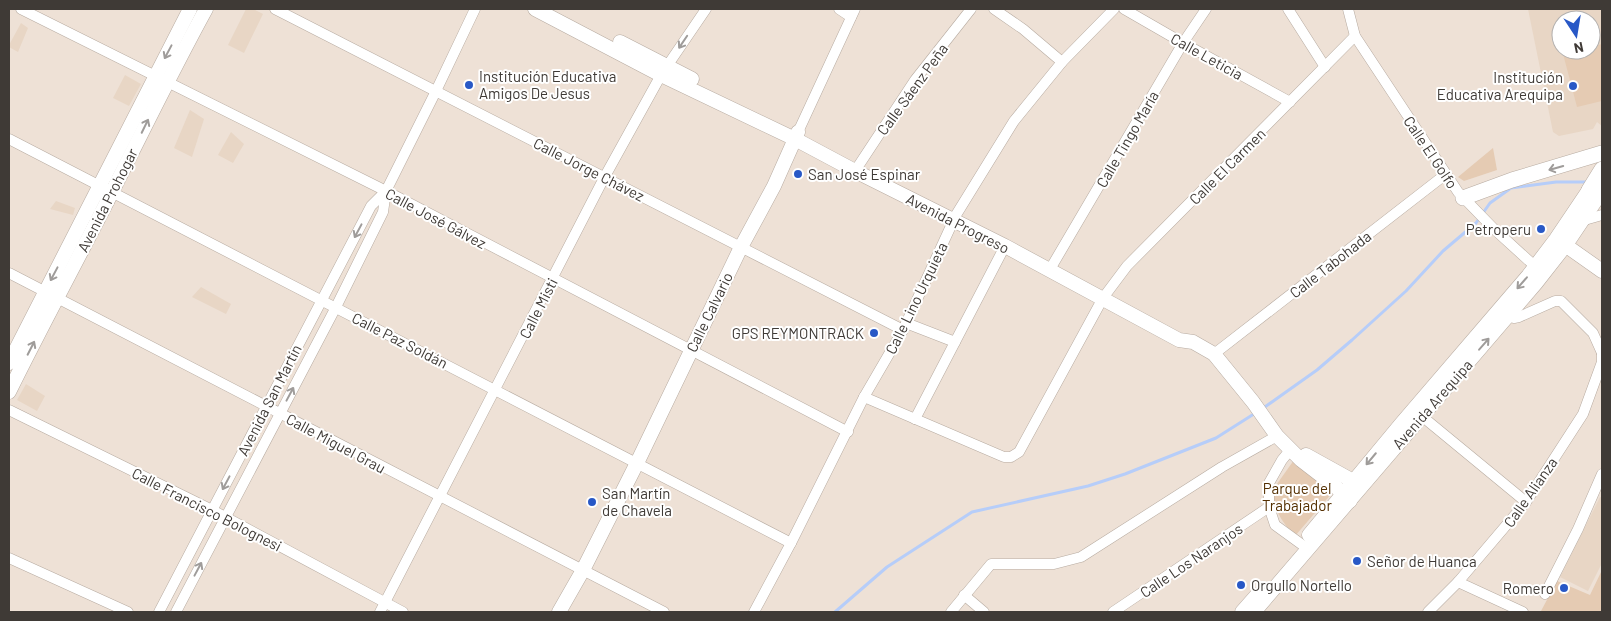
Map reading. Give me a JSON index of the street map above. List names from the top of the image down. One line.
{"streets":{"main road":["Avenida Prohogar","Avenida Progreso","Calle Calvario","Avenida Arequipa"],"street":["Calle Leticia","Calle Sáenz Peña","Calle Tingo María","Calle El Golfo","Calle El Carmen","Calle Jorge Chávez","Calle José Gálvez","Calle Tabohada","Calle Lino Urquieta","Calle Misti","Calle Paz Soldán","Avenida San Martín","Calle Miguel Grau","Calle Alianza","Calle Francisco Bolognesi","Calle Los Naranjos"]},"crossings":[["Calle Leticia","Calle Tingo María"],["Calle Leticia","Calle El Carmen"],["Calle Sáenz Peña","Avenida Progreso"],["Calle Tingo María","Avenida Progreso"],["Calle El Golfo","Calle El Carmen"],["Calle El Golfo","Calle Tabohada"],["Calle El Golfo","Avenida Arequipa"],["Calle El Carmen","Avenida Progreso"],["Calle Jorge Chávez","Calle Lino Urquieta"],["Calle Jorge Chávez","Calle Misti"],["Calle Jorge Chávez","Calle Calvario"],["Calle Jorge Chávez","Avenida San Martín"],["Avenida Prohogar","Calle José Gálvez"],["Avenida Prohogar","Calle Paz Soldán"],["Avenida Prohogar","Calle Miguel Grau"],["Calle José Gálvez","Calle Lino Urquieta"],["Calle José Gálvez","Calle Misti"],["Calle José Gálvez","Calle Calvario"],["Calle José Gálvez","Avenida San Martín"],["Avenida Progreso","Calle Tabohada"],["Avenida Progreso","Calle Lino Urquieta"],["Avenida Progreso","Calle Misti"],["Avenida Progreso","Calle Calvario"],["Avenida Progreso","Avenida Arequipa"],["Calle Lino Urquieta","Calle Paz Soldán"],["Calle Misti","Calle Paz Soldán"],["Calle Misti","Calle Miguel Grau"],["Calle Misti","Calle Francisco Bolognesi"],["Calle Calvario","Calle Paz Soldán"],["Calle Calvario","Calle Miguel Grau"],["Calle Paz Soldán","Avenida San Martín"],["Avenida San Martín","Calle Miguel Grau"],["Avenida San Martín","Calle Francisco Bolognesi"],["Avenida Arequipa","Calle Alianza"]],"parks":["Parque del Trabajador"],"places":["Institución Educativa Amigos De Jesus","Institución Educativa Arequipa","San José Espinar","Petroperu","GPS REYMONTRACK","San Martín de Chavela","Señor de Huanca","Orgullo Nortello","Romero"],"north":"bottom"}
